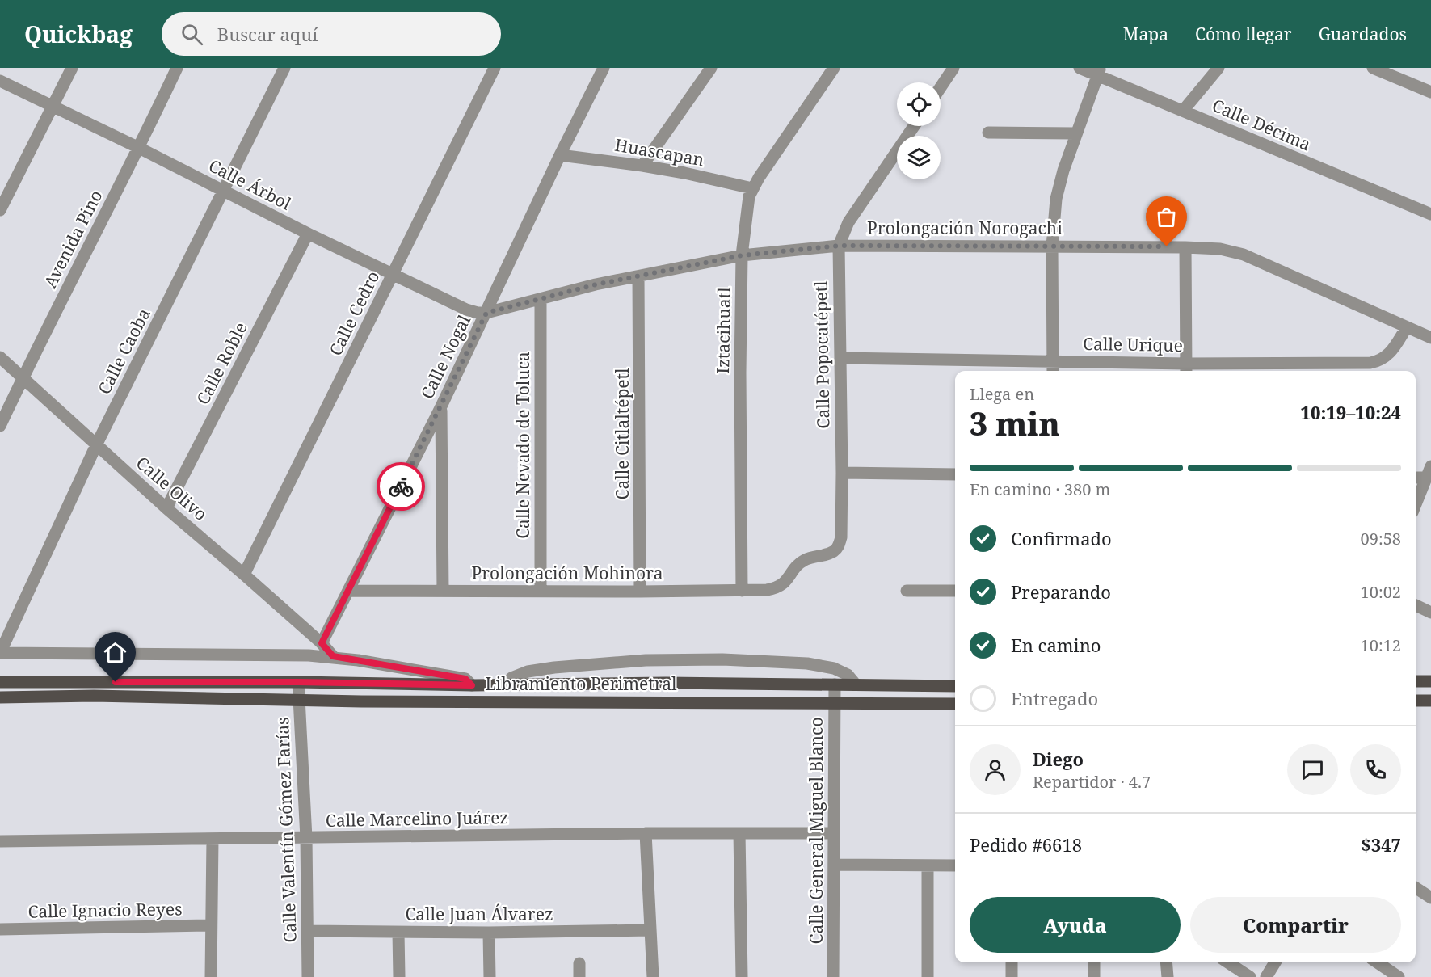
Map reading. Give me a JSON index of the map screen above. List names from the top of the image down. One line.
{"streets":{"main road":["Libramiento Perimetral"],"street":["Calle Décima","Huascapan","Calle Árbol","Prolongación Norogachi","Avenida Pino","Calle Cedro","Iztacihuatl","Calle Urique","Calle Caoba","Calle Popocatépetl","Calle Nogal","Calle Roble","Calle Citlaltépetl","Calle Nevado de Toluca","Calle Olivo","Prolongación Mohinora","Calle Marcelino Juárez","Calle Valentín Gómez Farías","Calle General Miguel Blanco","Calle Ignacio Reyes","Calle Juan Álvarez"]},"crossings":[["Huascapan","Iztacihuatl"],["Huascapan","Calle Nogal"],["Calle Árbol","Prolongación Norogachi"],["Calle Árbol","Avenida Pino"],["Calle Árbol","Calle Cedro"],["Calle Árbol","Calle Caoba"],["Calle Árbol","Calle Nogal"],["Calle Árbol","Calle Roble"],["Prolongación Norogachi","Iztacihuatl"],["Prolongación Norogachi","Calle Urique"],["Prolongación Norogachi","Calle Popocatépetl"],["Prolongación Norogachi","Calle Nogal"],["Prolongación Norogachi","Calle Citlaltépetl"],["Prolongación Norogachi","Calle Nevado de Toluca"],["Avenida Pino","Calle Olivo"],["Calle Cedro","Calle Olivo"],["Iztacihuatl","Prolongación Mohinora"],["Calle Urique","Calle Popocatépetl"],["Calle Caoba","Calle Olivo"],["Calle Popocatépetl","Prolongación Mohinora"],["Calle Nogal","Calle Olivo"],["Calle Nogal","Prolongación Mohinora"],["Calle Roble","Calle Olivo"],["Calle Citlaltépetl","Prolongación Mohinora"],["Calle Nevado de Toluca","Prolongación Mohinora"],["Libramiento Perimetral","Calle Valentín Gómez Farías"],["Libramiento Perimetral","Calle General Miguel Blanco"],["Calle Marcelino Juárez","Calle Valentín Gómez Farías"],["Calle Marcelino Juárez","Calle General Miguel Blanco"],["Calle Valentín Gómez Farías","Calle Juan Álvarez"]],"page":{"header":"Quickbag","search":"Buscar aquí","nav":["Mapa","Cómo llegar","Guardados"],"heading":["3 min","Llega en","10:19–10:24"],"panel":["Diego","Repartidor · 4.7","Pedido #6618","$347"],"bar":"En camino · 380 m","list":[["Confirmado","09:58"],["Preparando","10:02"],["En camino","10:12"],"Entregado"],"buttons":["Ayuda","Compartir"]}}
